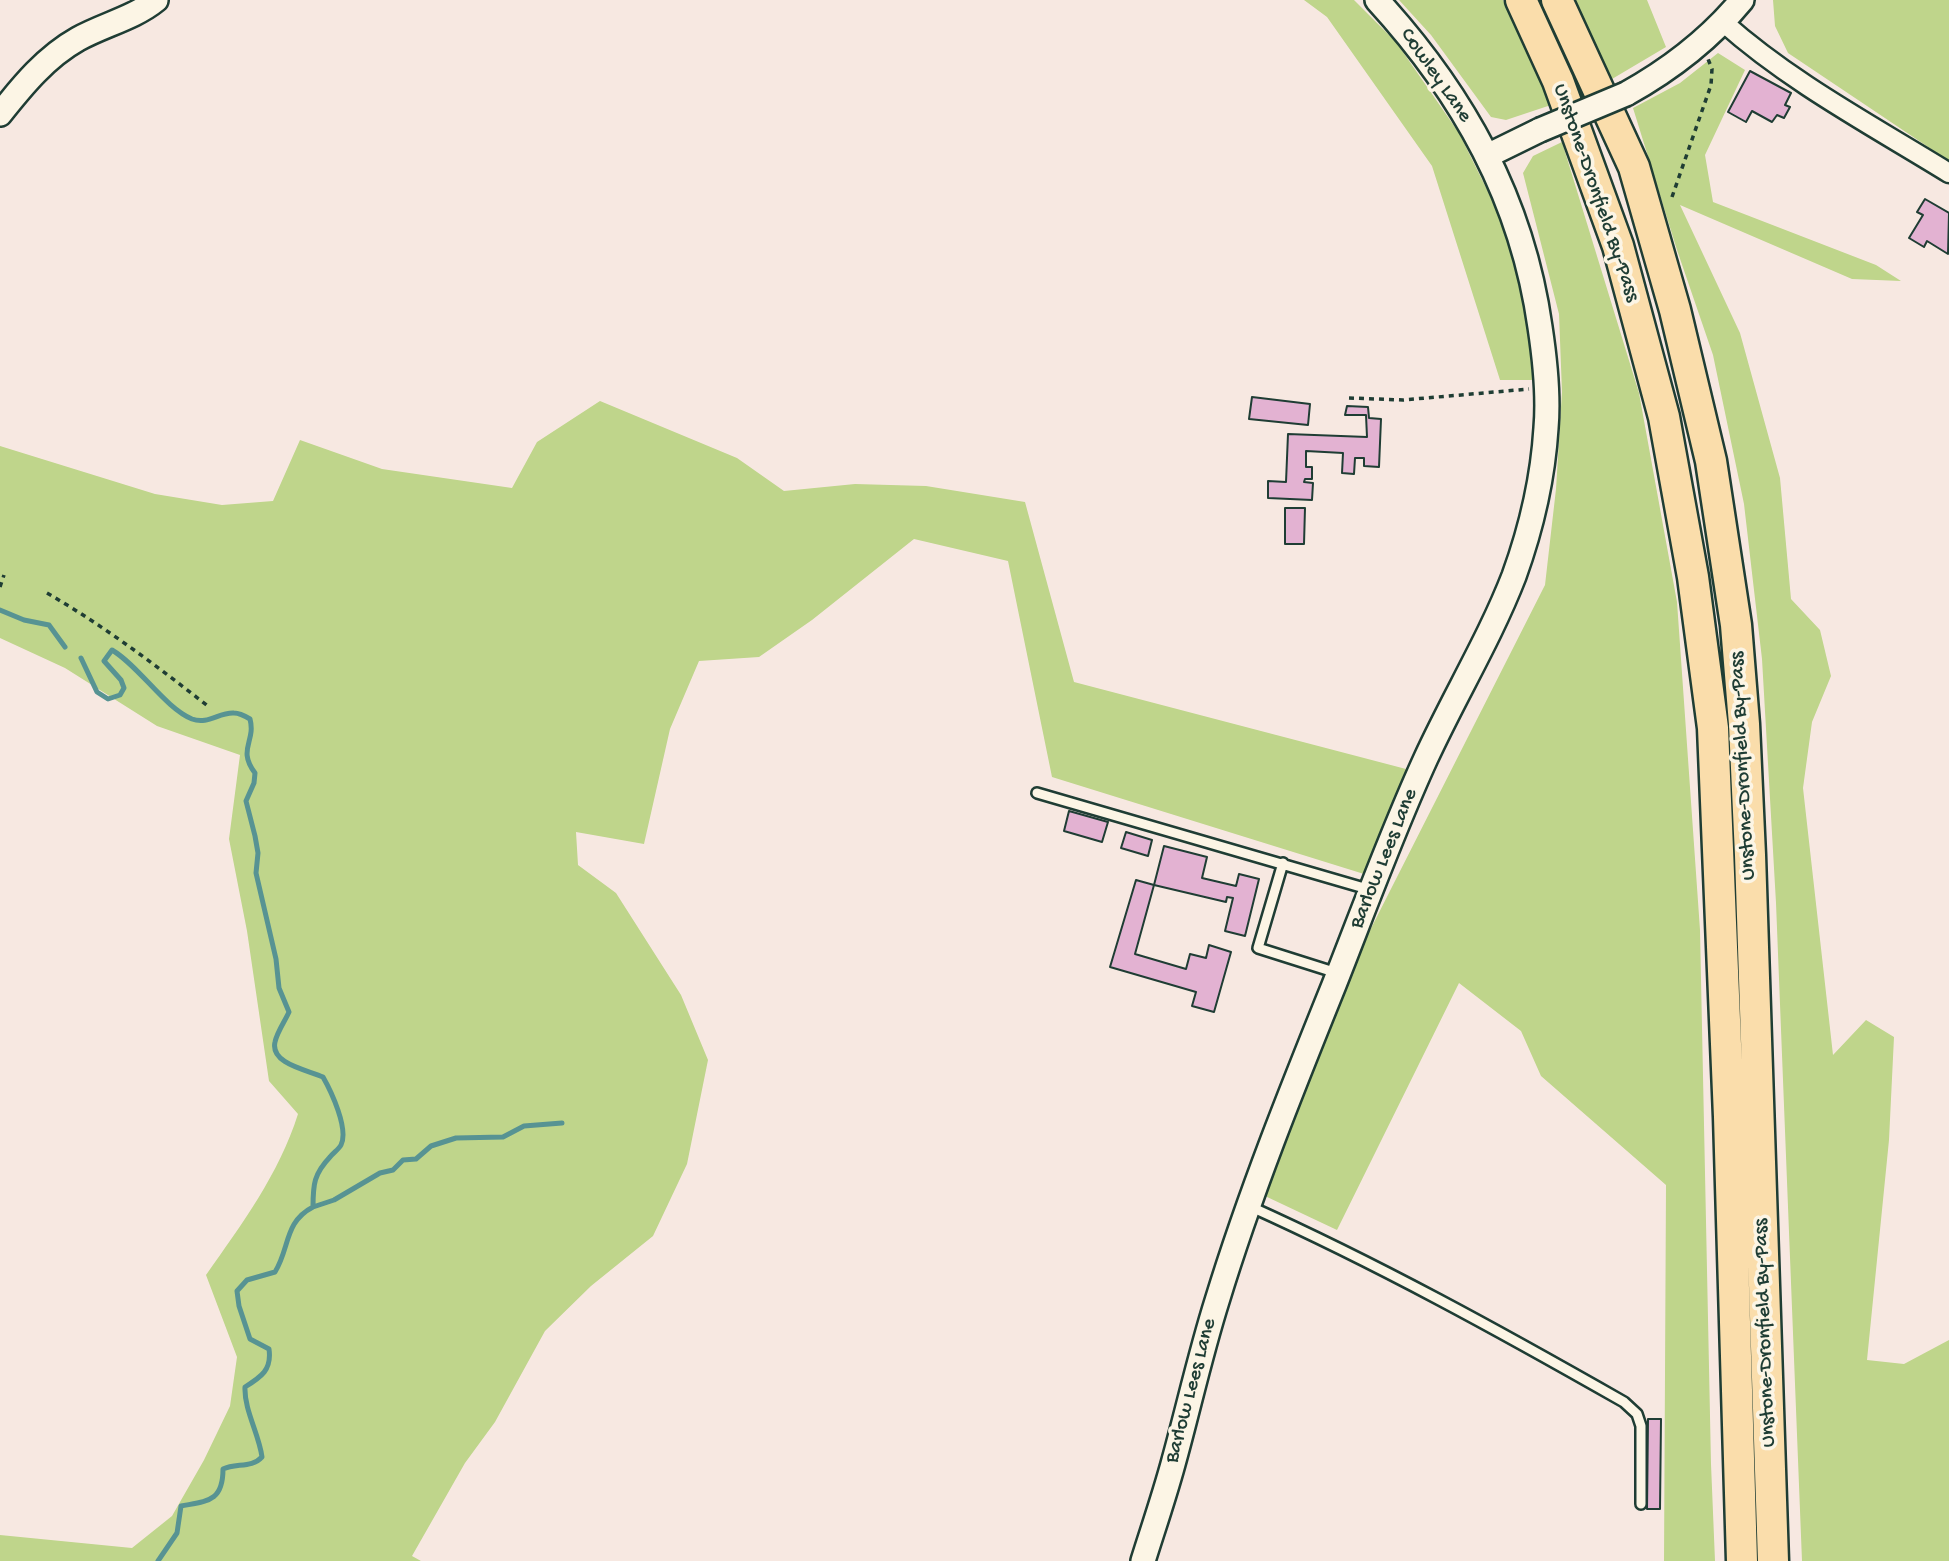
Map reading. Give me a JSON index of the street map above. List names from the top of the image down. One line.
{"streets":{"highway":["Unstone-Dronfield By-Pass"],"street":["Cowley Lane","Barlow Lees Lane"]},"crossings":[["Cowley Lane","Barlow Lees Lane"]]}
